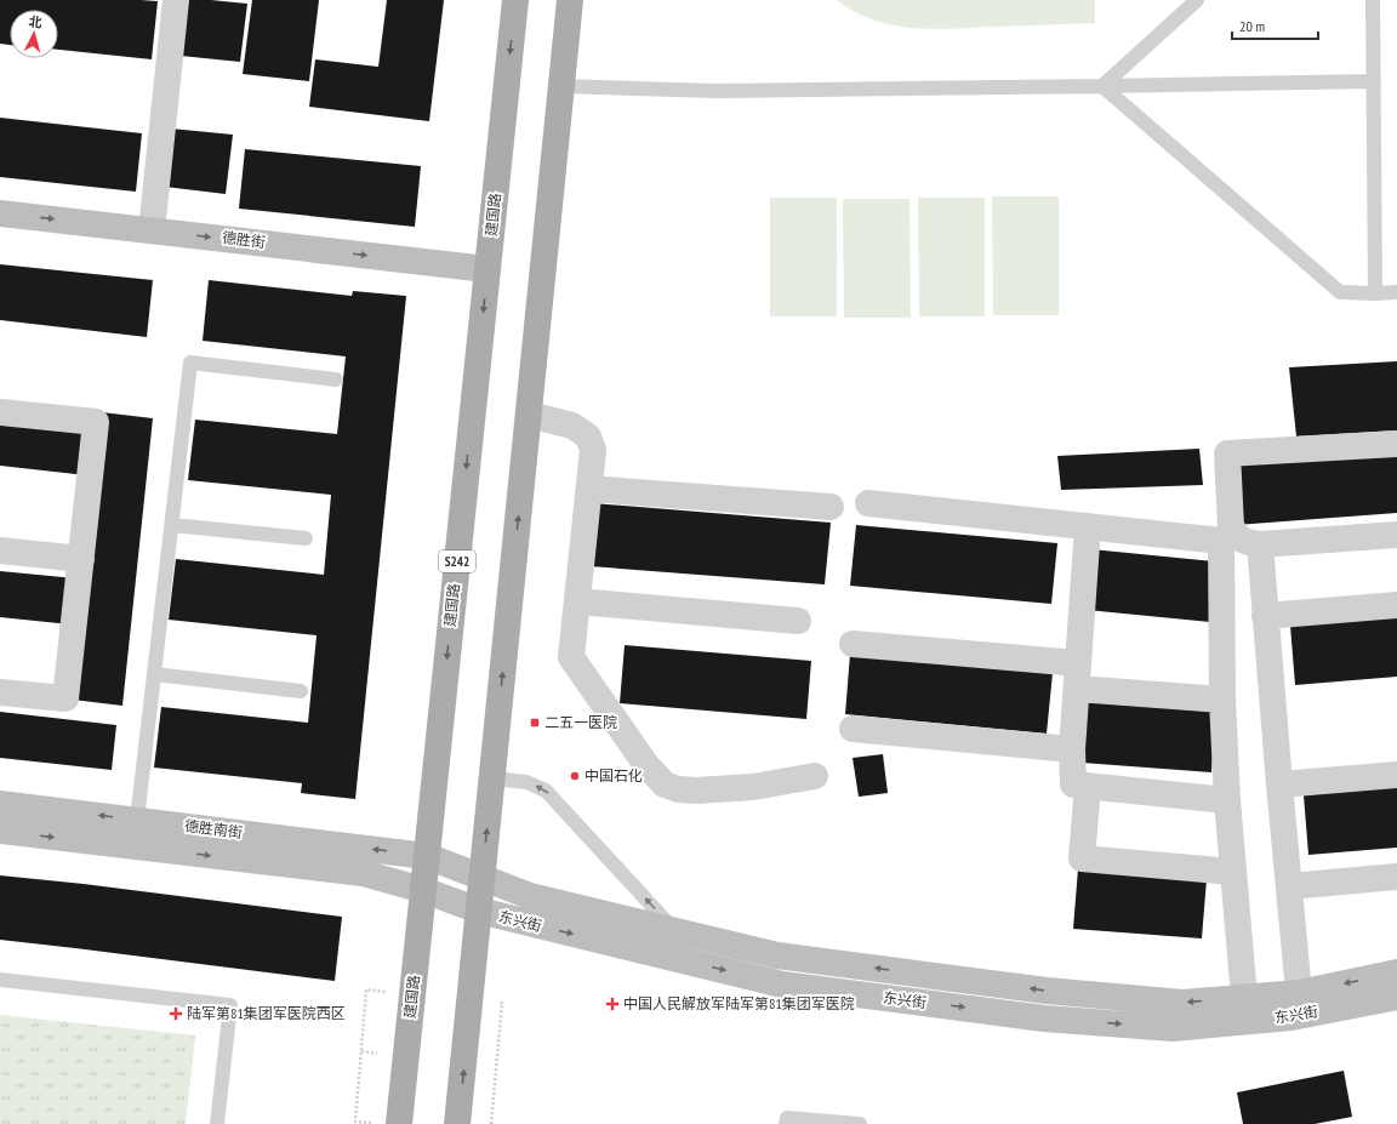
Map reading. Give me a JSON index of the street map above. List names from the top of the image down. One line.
{"streets":{"main road":["建国路","德胜街","S242","德胜南街","东兴街"]},"crossings":[["建国路","德胜街"],["建国路","德胜南街"],["建国路","东兴街"],["德胜南街","东兴街"]],"one_way":["德胜街"],"places":{"transit":["二五一医院"],"other":["中国石化"],"health":["中国人民解放军陆军第81集团军医院","陆军第81集团军医院西区"]},"scale_bar":"20 m","north":"top"}
